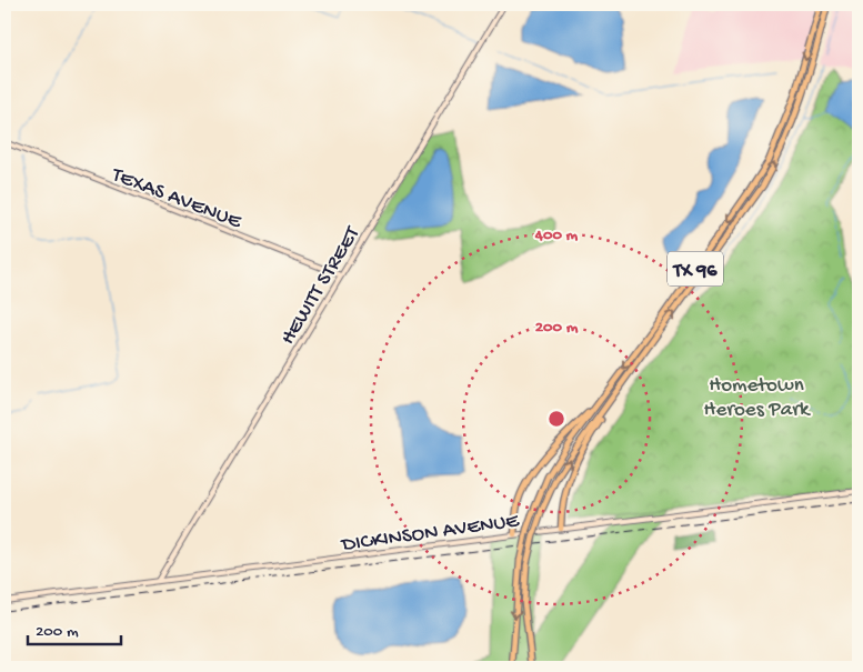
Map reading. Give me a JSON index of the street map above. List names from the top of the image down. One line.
{"streets":{"main road":["TX 96"],"street":["TEXAS AVENUE","HEWITT STREET","DICKINSON AVENUE"]},"crossings":[["TEXAS AVENUE","HEWITT STREET"],["HEWITT STREET","DICKINSON AVENUE"]],"parks":["Hometown Heroes Park"],"scale_bar":"200 m","rings":["400 m","200 m"]}
